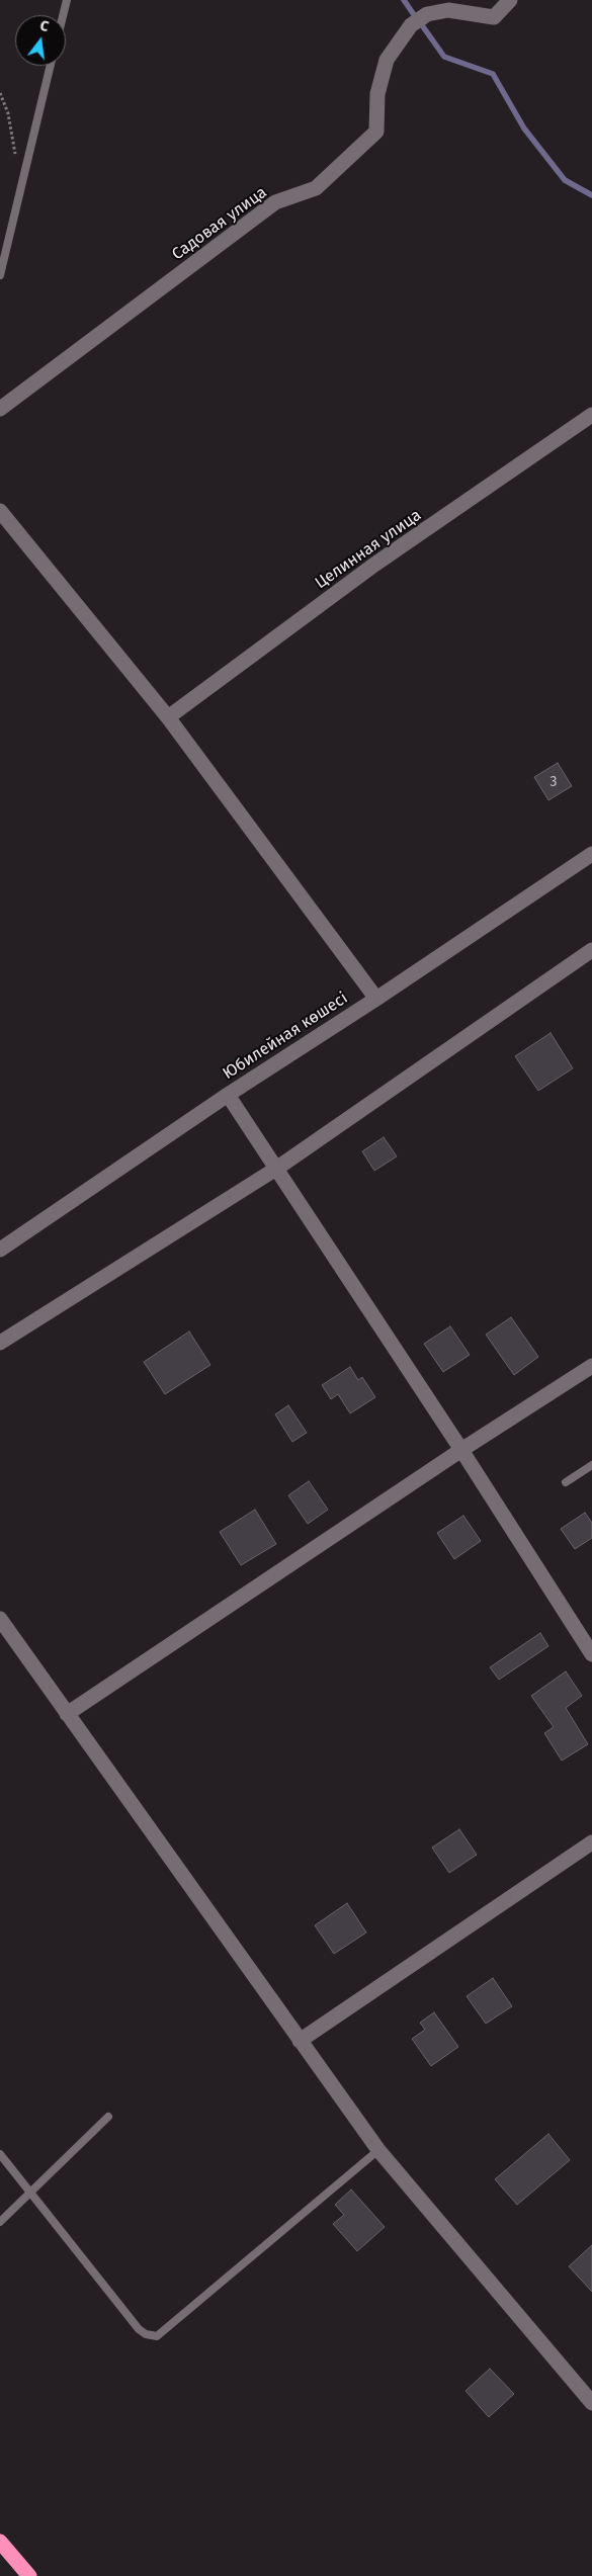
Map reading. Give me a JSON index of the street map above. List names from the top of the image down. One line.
{"streets":{"street":["Садовая улица","Целинная улица","Юбилейная көшесі"]},"house_numbers":["3"],"north":"top"}
